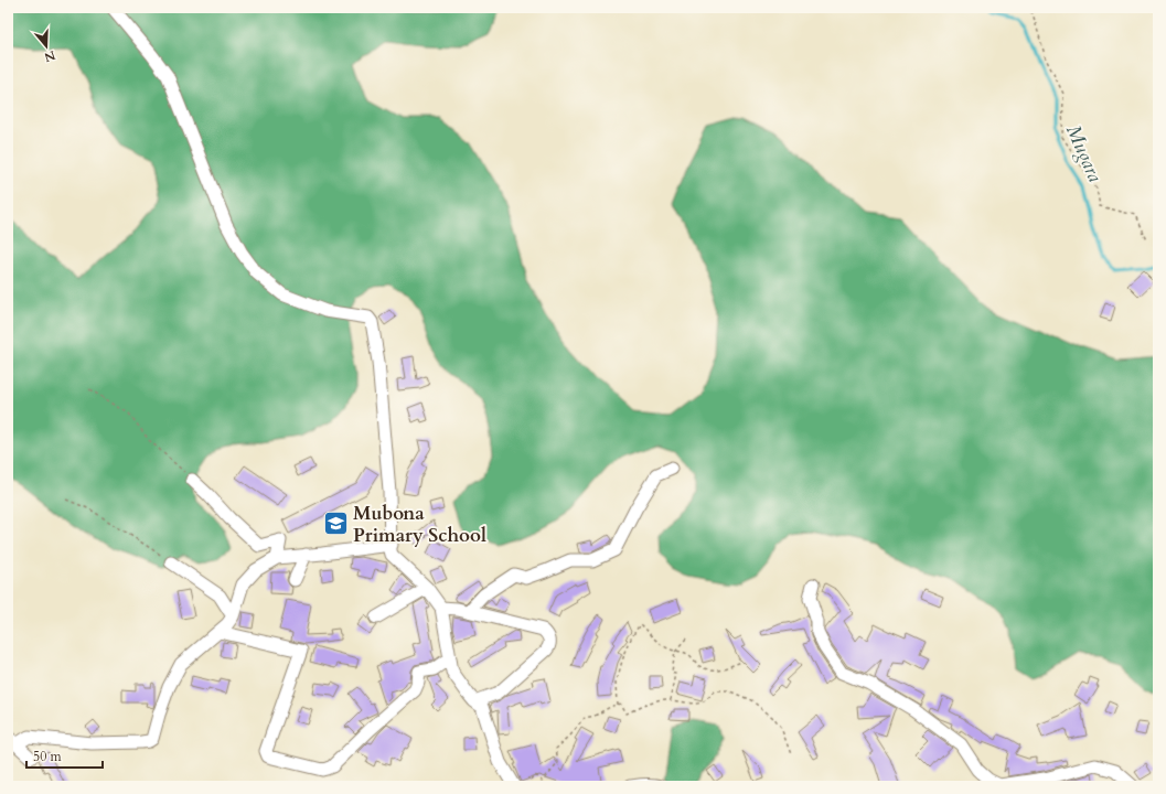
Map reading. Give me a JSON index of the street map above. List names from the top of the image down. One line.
{"water":["Mugara"],"places":{"school or university":["Mubona Primary School"]},"scale_bar":"50 m","north":"bottom"}
